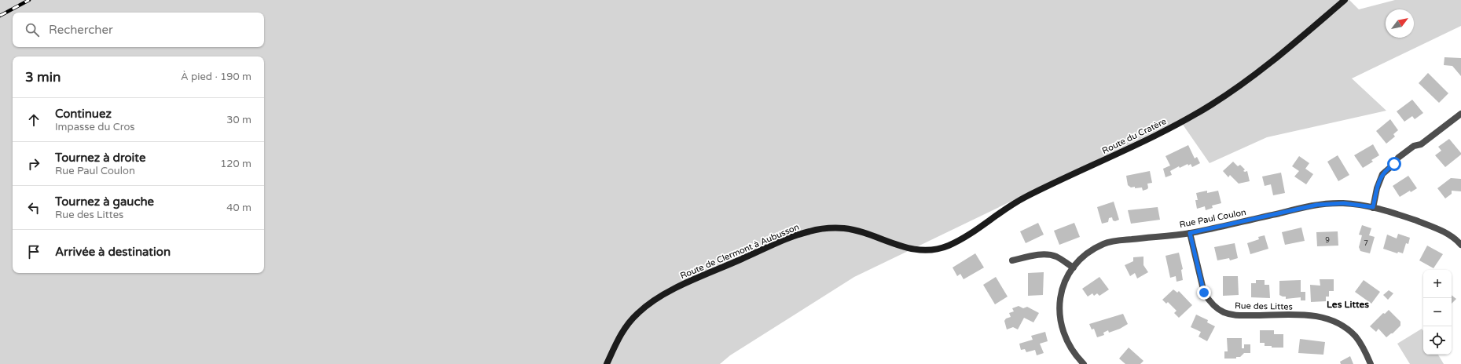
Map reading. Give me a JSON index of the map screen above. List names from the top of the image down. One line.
{"streets":{"main road":["Route du Cratère","Route de Clermont à Aubusson"],"street":["Rue Paul Coulon","Rue des Littes"]},"crossings":[["Route du Cratère","Route de Clermont à Aubusson"],["Rue Paul Coulon","Rue des Littes"]],"districts":["Les Littes"],"house_numbers":["9","7"],"north":"top right","page":{"search":"Rechercher","heading":["3 min","À pied · 190 m"],"list":[["Continuez","Impasse du Cros","30 m"],["Tournez à droite","Rue Paul Coulon","120 m"],["Tournez à gauche","Rue des Littes","40 m"],"Arrivée à destination"],"map_buttons":["+","−"]}}
